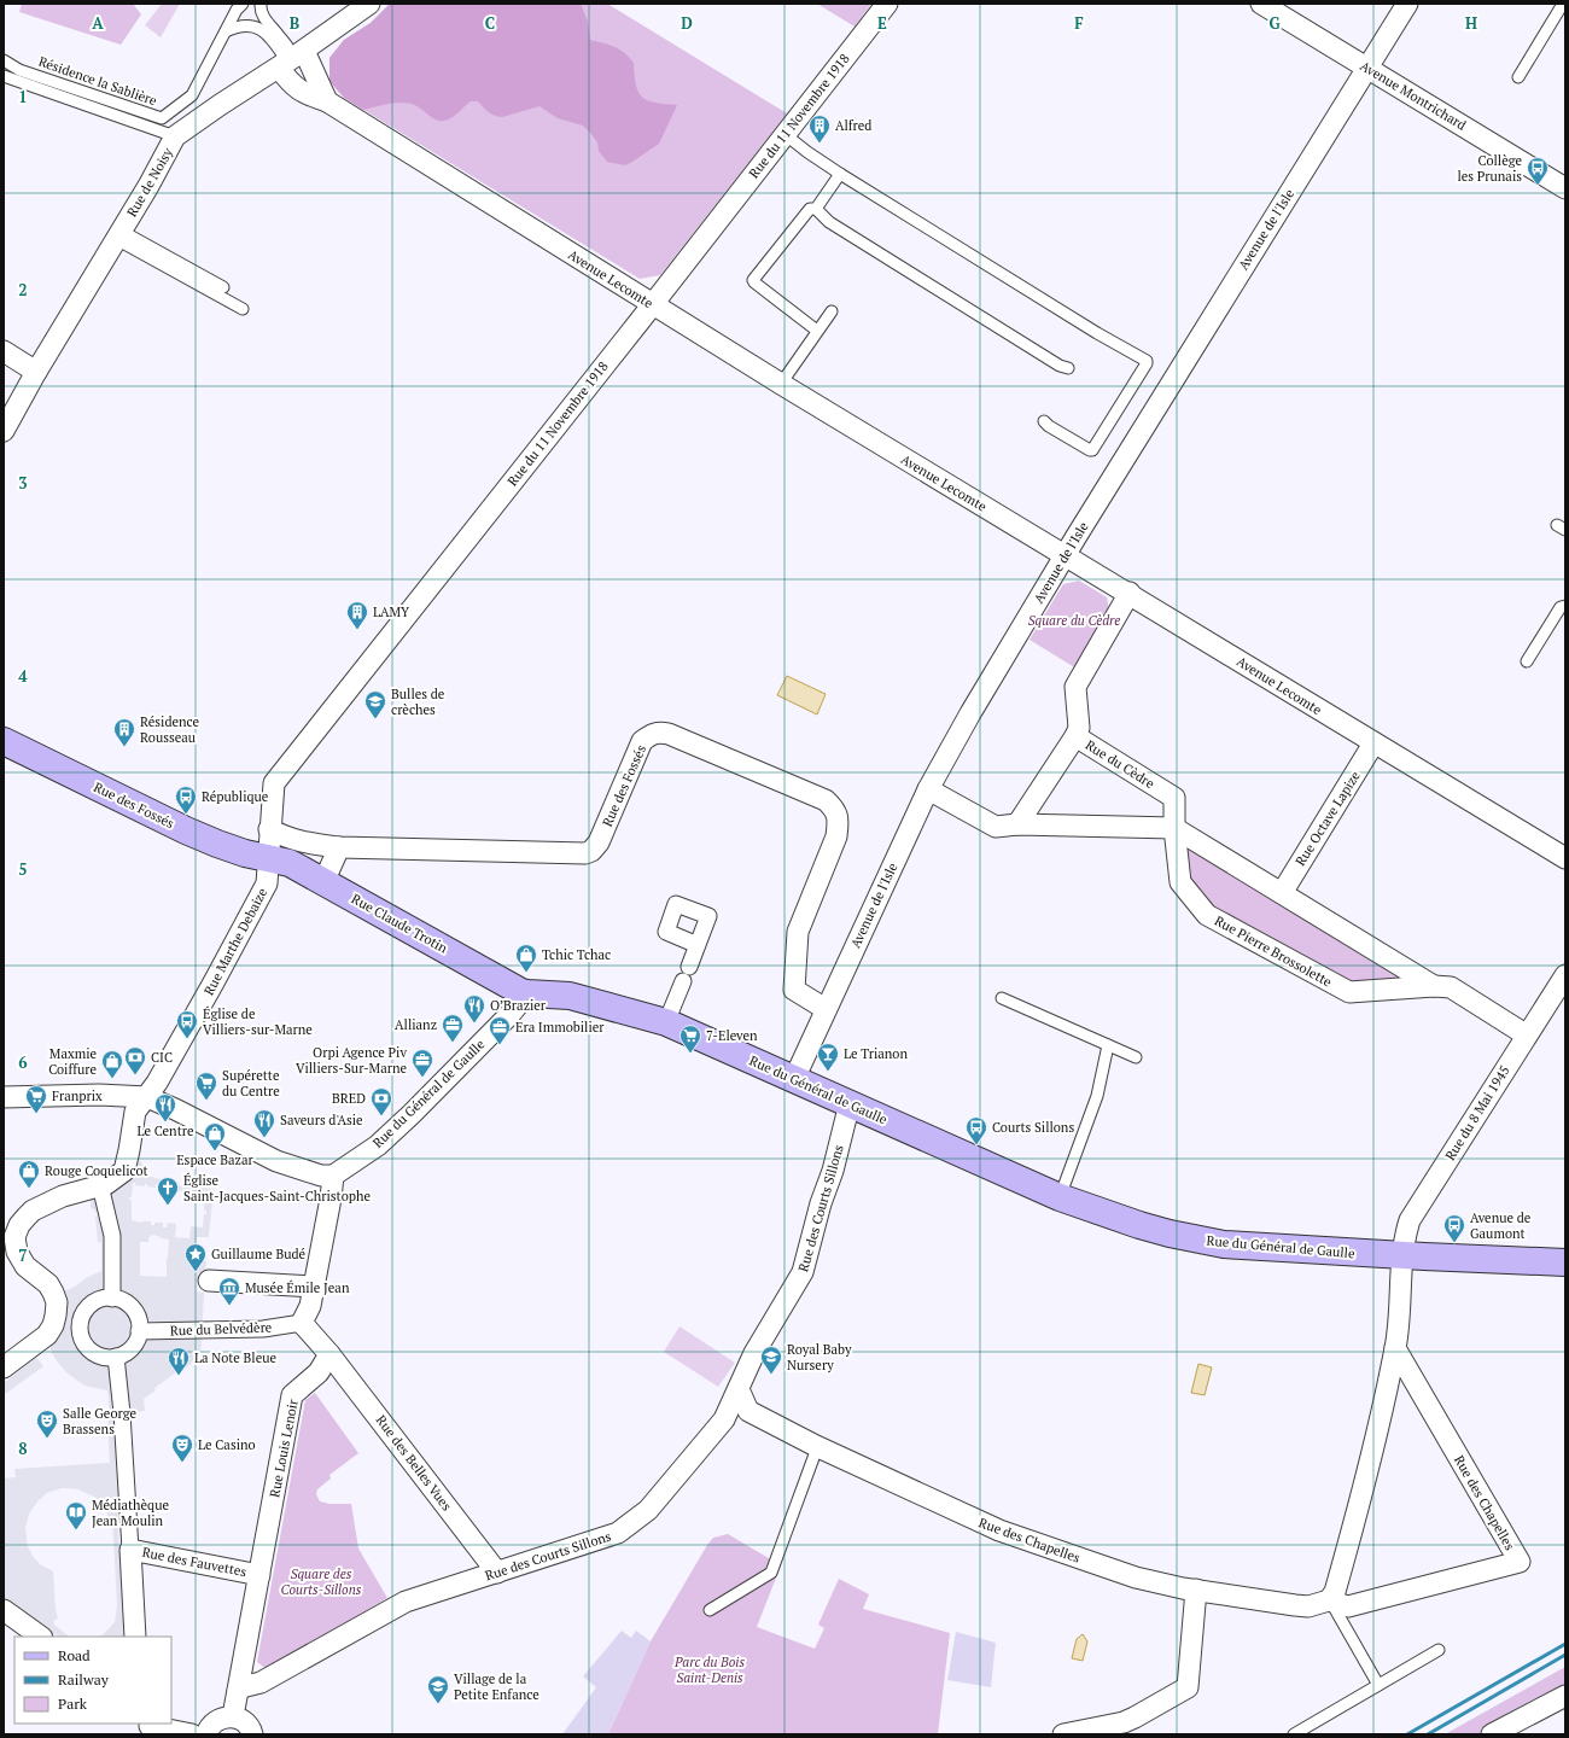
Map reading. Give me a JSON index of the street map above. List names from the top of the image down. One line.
{"streets":{"main road":["Rue des Fossés","Rue Claude Trotin","Rue du Général de Gaulle"],"street":["Avenue Montrichard","Rue du 11 Novembre 1918","Rue de Noisy","Avenue de l'Isle","Avenue Lecomte","Rue du Cèdre","Rue Octave Lapize","Rue Marthe Debaize","Rue Pierre Brossolette","Rue du 8 Mai 1945","Rue des Courts Sillons","Rue du Belvédère","Rue Louis Lenoir","Rue des Belles Vues","Rue des Chapelles","Rue des Fauvettes"],"lane":["Résidence la Sablière"]},"crossings":[["Avenue Montrichard","Avenue de l'Isle"],["Rue du 11 Novembre 1918","Avenue Lecomte"],["Rue du 11 Novembre 1918","Rue des Fossés"],["Rue du 11 Novembre 1918","Rue Claude Trotin"],["Rue du 11 Novembre 1918","Rue Marthe Debaize"],["Rue de Noisy","Avenue Lecomte"],["Avenue de l'Isle","Avenue Lecomte"],["Avenue de l'Isle","Rue des Fossés"],["Avenue de l'Isle","Rue Pierre Brossolette"],["Avenue de l'Isle","Rue du Général de Gaulle"],["Avenue Lecomte","Rue du Cèdre"],["Avenue Lecomte","Rue Octave Lapize"],["Rue du Cèdre","Rue Pierre Brossolette"],["Rue des Fossés","Rue Claude Trotin"],["Rue des Fossés","Rue Marthe Debaize"],["Rue Octave Lapize","Rue Pierre Brossolette"],["Rue Claude Trotin","Rue Marthe Debaize"],["Rue Claude Trotin","Rue du Général de Gaulle"],["Rue du Général de Gaulle","Rue du 8 Mai 1945"],["Rue du Général de Gaulle","Rue des Courts Sillons"],["Rue des Courts Sillons","Rue Louis Lenoir"],["Rue des Courts Sillons","Rue des Belles Vues"],["Rue Louis Lenoir","Rue des Belles Vues"],["Rue Louis Lenoir","Rue des Fauvettes"]],"parks":["Square du Cèdre","Square des Courts-Sillons","Parc du Bois Saint-Denis"],"places":{"building":["Alfred","LAMY","Résidence Rousseau"],"bus stop":["Collège les Prunais","République","Église de Villiers-sur-Marne","Courts Sillons","Avenue de Gaumont"],"school or university":["Bulles de crèches","Royal Baby Nursery","Village de la Petite Enfance"],"shop":["Tchic Tchac","Maxmie Coiffure","Espace Bazar","Rouge Coquelicot"],"restaurant":["O’Brazier","Le Centre","Saveurs d'Asie","La Note Bleue"],"office":["Allianz","Era Immobilier","Orpi Agence Piv Villiers-Sur-Marne"],"supermarket":["7-Eleven","Supérette du Centre","Franprix"],"bar":["Le Trianon"],"bank":["CIC","BRED"],"church":["Église Saint-Jacques-Saint-Christophe"],"place":["Guillaume Budé"],"museum":["Musée Émile Jean"],"theatre":["Salle George Brassens","Le Casino"],"library":["Médiathèque Jean Moulin"]},"legend":["Road","Railway","Park"],"grid":{"columns":["A","B","C","D","E","F","G","H"],"rows":["1","2","3","4","5","6","7","8"]}}
